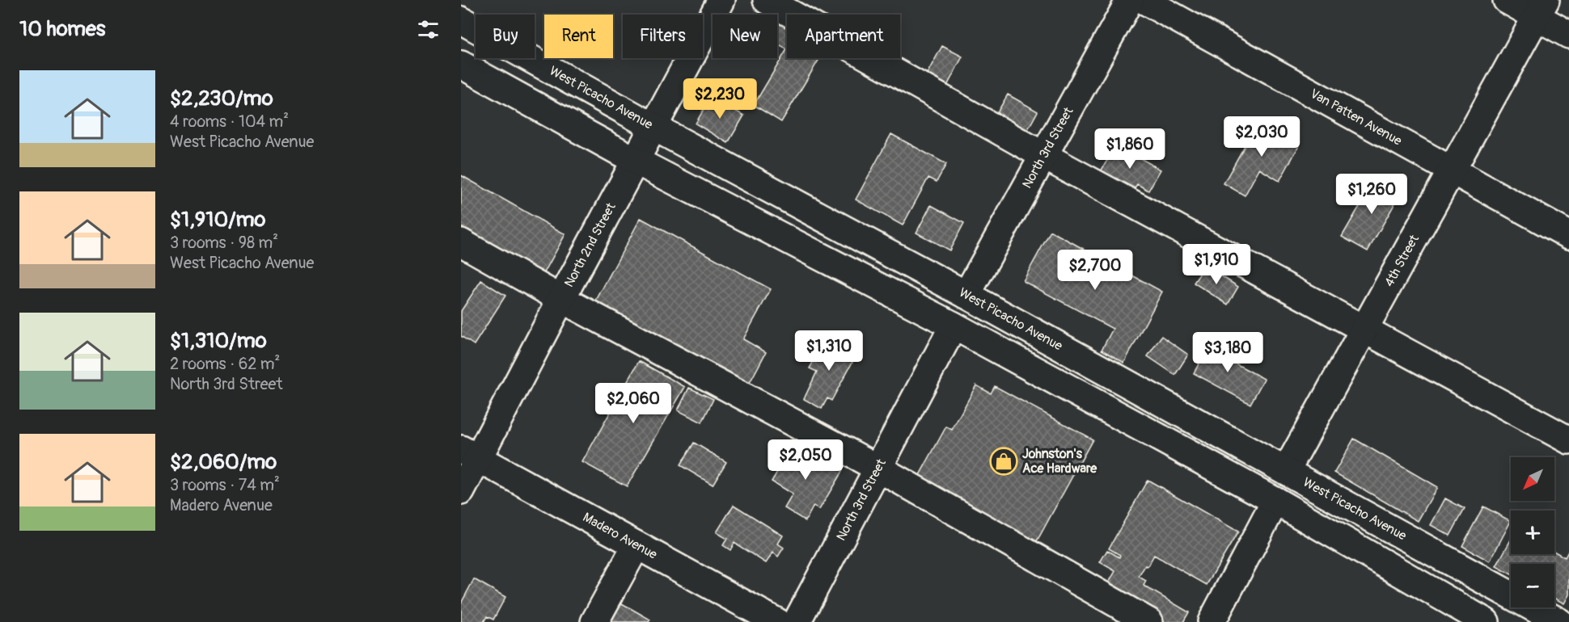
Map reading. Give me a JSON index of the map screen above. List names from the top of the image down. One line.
{"streets":{"street":["West Picacho Avenue","Van Patten Avenue","North 3rd Street","North 2nd Street","4th Street","Madero Avenue"]},"crossings":[["West Picacho Avenue","North 3rd Street"],["West Picacho Avenue","North 2nd Street"],["West Picacho Avenue","4th Street"],["Van Patten Avenue","4th Street"],["North 2nd Street","Madero Avenue"]],"places":{"shop":["Johnston's Ace Hardware"]},"north":"bottom left","page":{"heading":"10 homes","chip":["Buy","Rent","Filters","New","Apartment"],"list":[{"name":"$2,230/mo","note":"4 rooms · 104 m² · West Picacho Avenue"},{"name":"$1,910/mo","note":"3 rooms · 98 m² · West Picacho Avenue"},{"name":"$1,310/mo","note":"2 rooms · 62 m² · North 3rd Street"},{"name":"$2,060/mo","note":"3 rooms · 74 m² · Madero Avenue"}],"price":["$2,230","$2,030","$1,860","$1,260","$1,910","$2,700","$1,310","$3,180","$2,060","$2,050"],"map_buttons":["+","−"]}}
